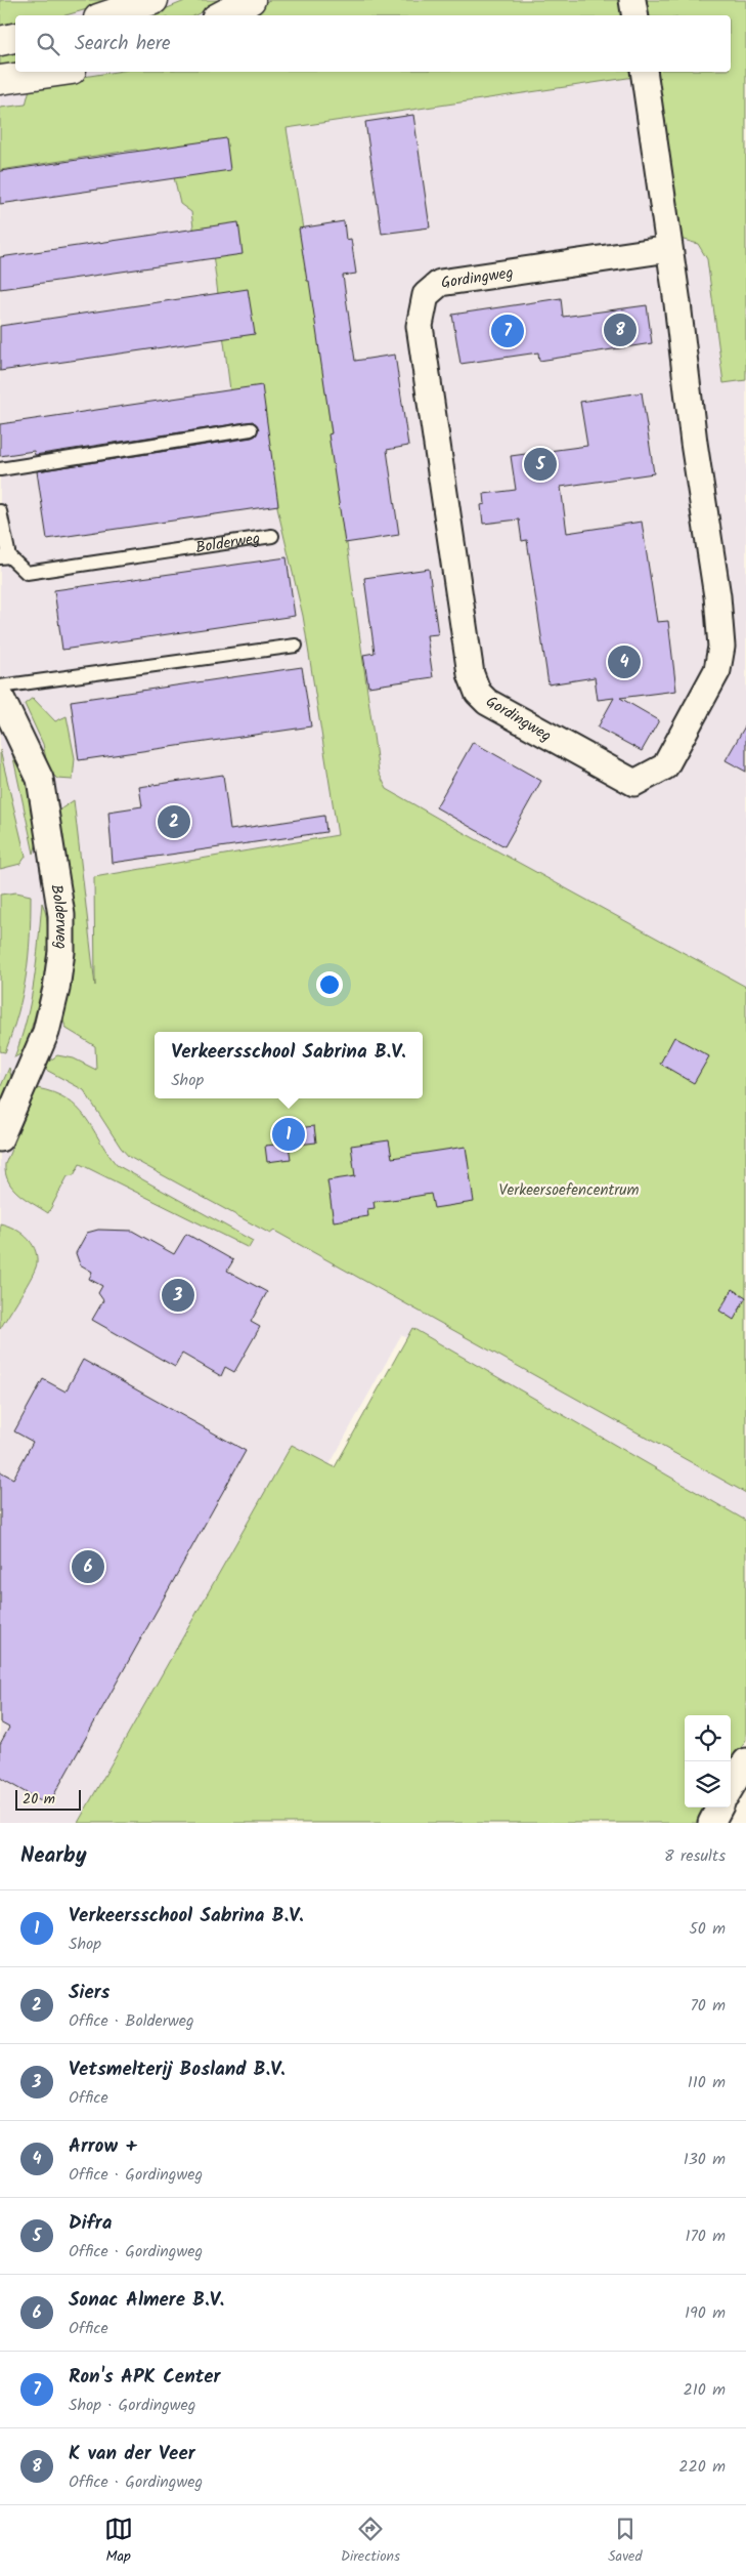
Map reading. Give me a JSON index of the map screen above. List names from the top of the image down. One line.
{"streets":{"street":["Gordingweg","Bolderweg"]},"parks":["Verkeersoefencentrum"],"scale_bar":"20 m","page":{"search":"Search here","pins":["8","7","5","4","2","1","3","6"],"popup":["Verkeersschool Sabrina B.V.","Shop"],"scale":"20 m","heading":["Nearby","8 results"],"list":[{"mark":"1","name":"Verkeersschool Sabrina B.V.","note":"Shop","value":"50 m"},{"mark":"2","name":"Siers","note":"Office · Bolderweg","value":"70 m"},{"mark":"3","name":"Vetsmelterij Bosland B.V.","note":"Office","value":"110 m"},{"mark":"4","name":"Arrow +","note":"Office · Gordingweg","value":"130 m"},{"mark":"5","name":"Difra","note":"Office · Gordingweg","value":"170 m"},{"mark":"6","name":"Sonac Almere B.V.","note":"Office","value":"190 m"},{"mark":"7","name":"Ron's APK Center","note":"Shop · Gordingweg","value":"210 m"},{"mark":"8","name":"K van der Veer","note":"Office · Gordingweg","value":"220 m"}],"nav":["Map","Directions","Saved"]}}
